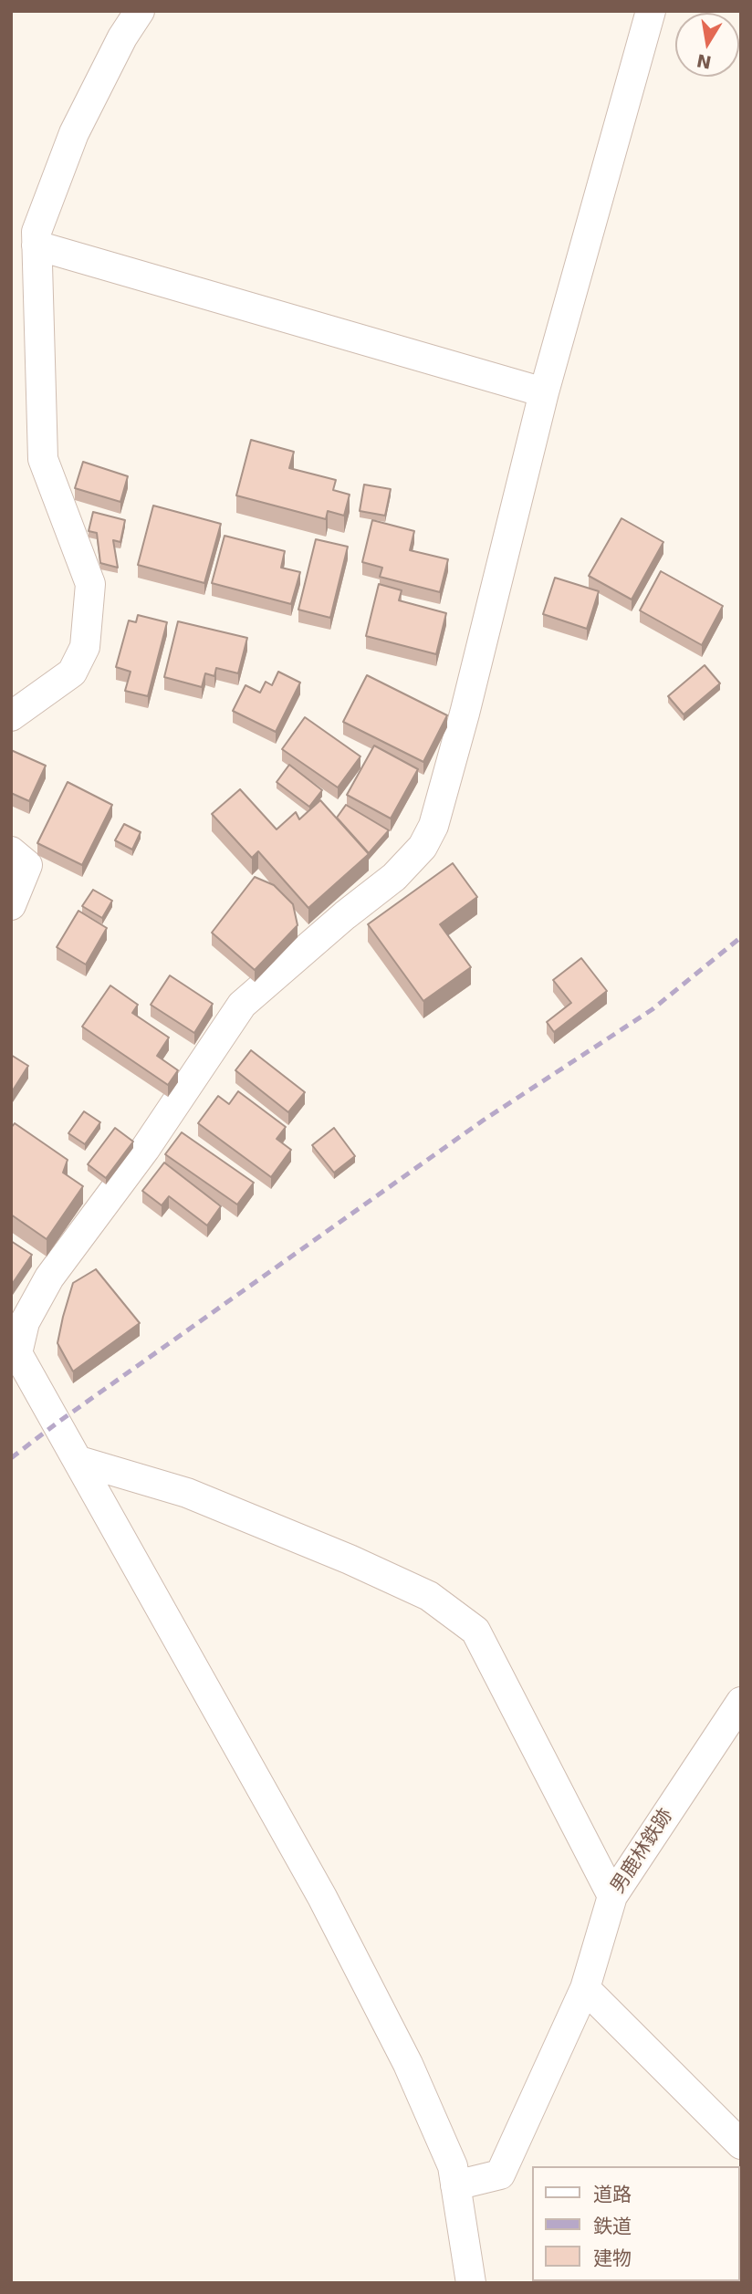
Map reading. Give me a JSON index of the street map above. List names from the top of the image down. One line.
{"streets":{"street":["男鹿林鉄跡"]},"legend":["道路","鉄道","建物"],"north":"bottom"}
